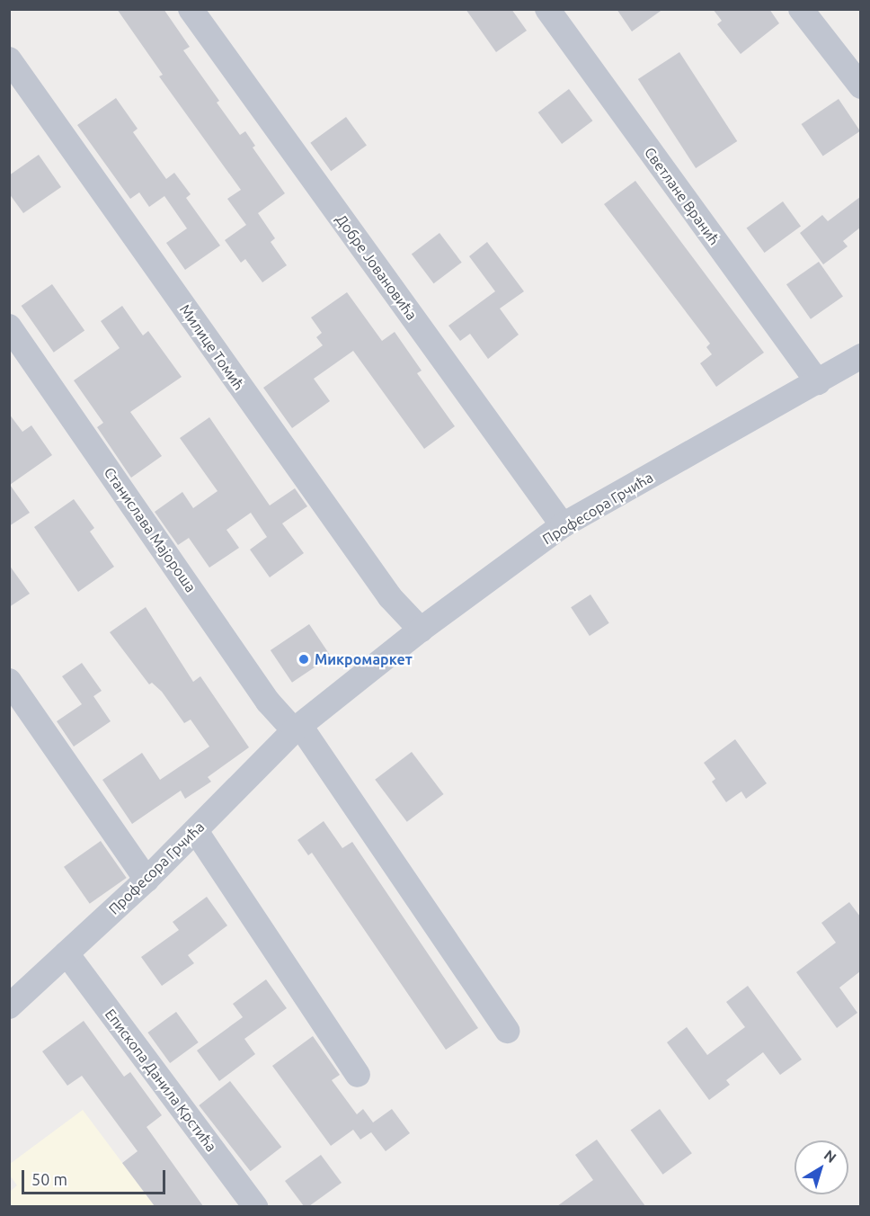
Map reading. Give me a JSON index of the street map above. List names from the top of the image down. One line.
{"streets":{"street":["Светлане Вранић","Добре Јовановића","Милице Томић","Професора Грчића","Станислава Мајороша","Епископа Данила Крстића"]},"crossings":[["Светлане Вранић","Професора Грчића"],["Добре Јовановића","Професора Грчића"],["Милице Томић","Професора Грчића"],["Професора Грчића","Станислава Мајороша"],["Професора Грчића","Епископа Данила Крстића"]],"places":["Микромаркет"],"scale_bar":"50 m","north":"top right"}
